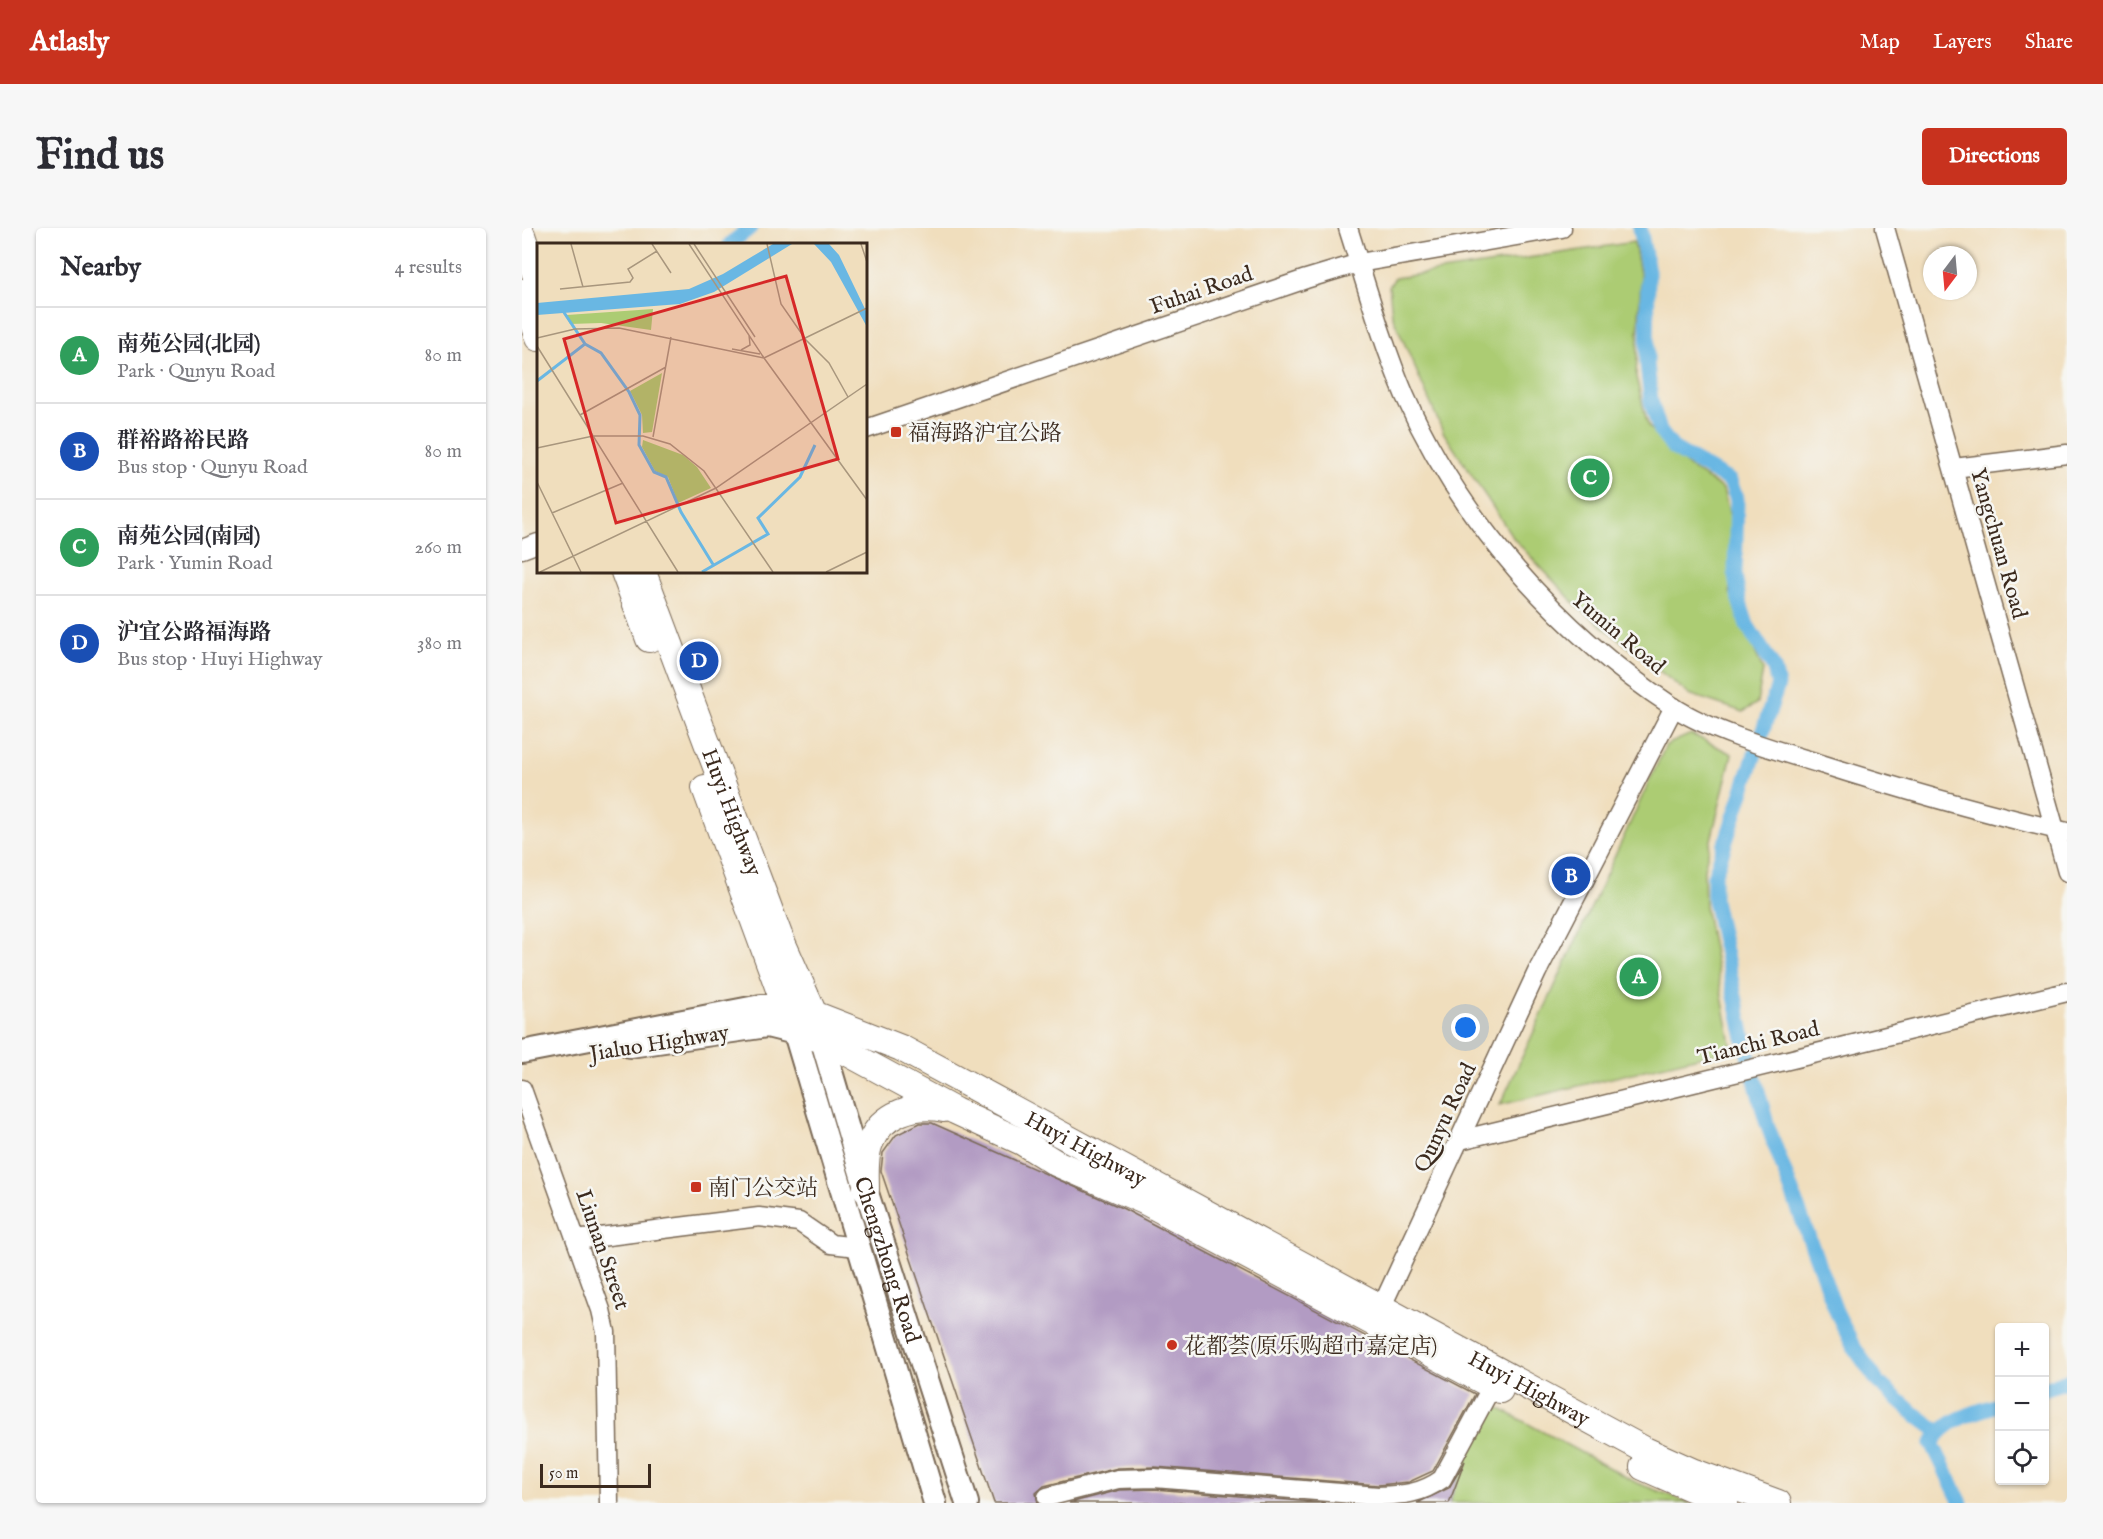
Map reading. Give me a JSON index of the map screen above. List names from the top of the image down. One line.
{"streets":{"highway":["Huyi Highway"],"main road":["Jialuo Highway","Chengzhong Road"],"street":["Fuhai Road","Yangchuan Road","Yumin Road","Tianchi Road","Qunyu Road","Liunan Street"]},"crossings":[["Fuhai Road","Yumin Road"],["Yangchuan Road","Yumin Road"],["Yumin Road","Qunyu Road"],["Huyi Highway","Jialuo Highway"],["Huyi Highway","Qunyu Road"],["Huyi Highway","Chengzhong Road"],["Jialuo Highway","Chengzhong Road"],["Tianchi Road","Qunyu Road"]],"places":{"transit":["福海路沪宜公路","南门公交站"],"other":["花都荟(原乐购超市嘉定店)"]},"scale_bar":"50 m","north":"bottom","page":{"header":"Atlasly","nav":["Map","Layers","Share"],"buttons":"Directions","title":"Find us","heading":["Nearby","4 results"],"list":[{"mark":"A","name":"南苑公园(北园)","note":"Park · Qunyu Road","value":"80 m"},{"mark":"B","name":"群裕路裕民路","note":"Bus stop · Qunyu Road","value":"80 m"},{"mark":"C","name":"南苑公园(南园)","note":"Park · Yumin Road","value":"260 m"},{"mark":"D","name":"沪宜公路福海路","note":"Bus stop · Huyi Highway","value":"380 m"}],"pins":["C","D","B","A"],"map_buttons":["+","−"],"scale":"50 m"}}
